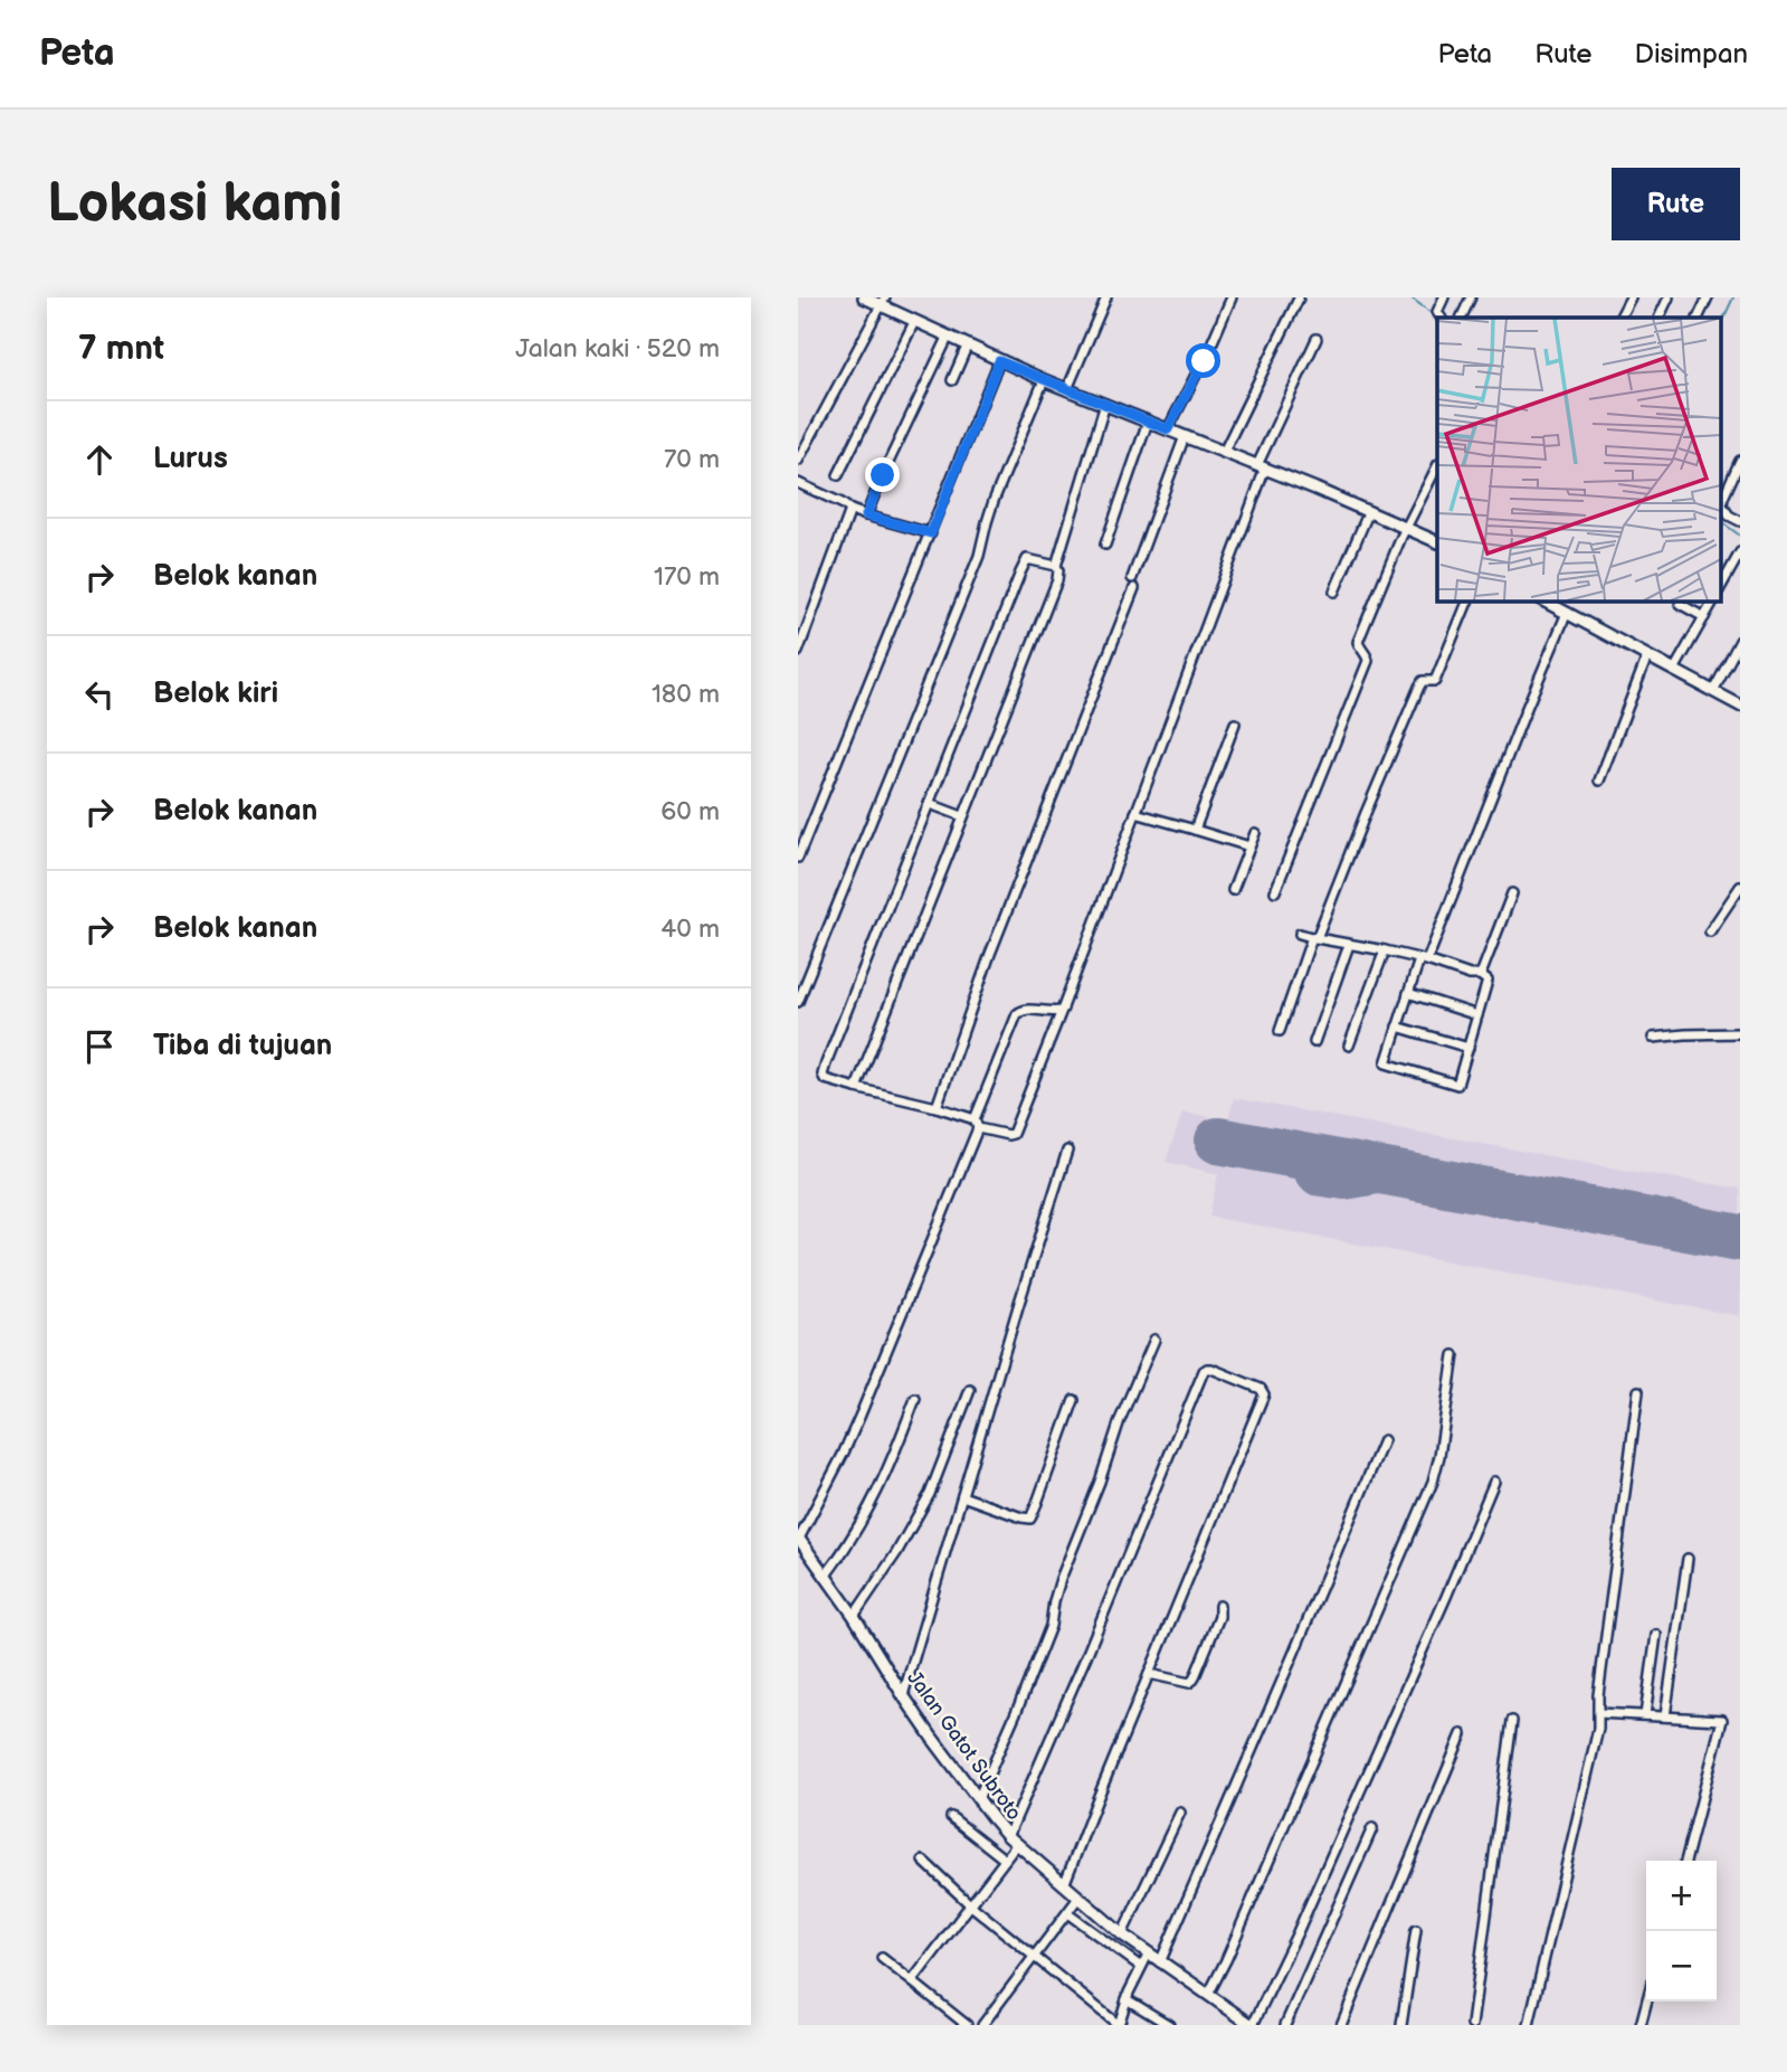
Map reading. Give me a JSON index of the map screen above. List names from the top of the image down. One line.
{"streets":{"street":["Jalan Gatot Subroto"]},"page":{"header":"Peta","nav":["Peta","Rute","Disimpan"],"buttons":"Rute","title":"Lokasi kami","heading":["7 mnt","Jalan kaki · 520 m"],"list":[["Lurus","70 m"],["Belok kanan","170 m"],["Belok kiri","180 m"],["Belok kanan","60 m"],["Belok kanan","40 m"],"Tiba di tujuan"],"map_buttons":["+","−"]}}
